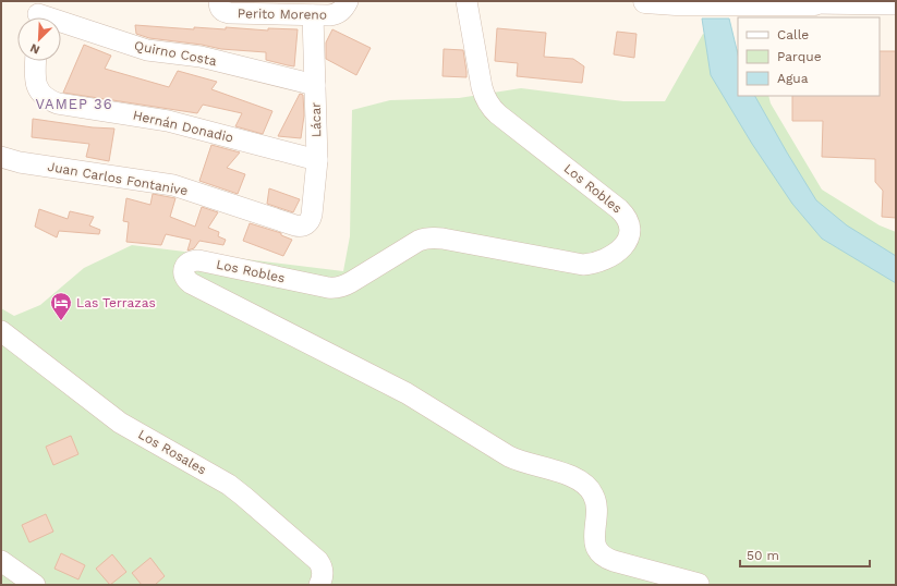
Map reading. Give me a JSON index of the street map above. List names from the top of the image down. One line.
{"streets":{"street":["Perito Moreno","Quirno Costa","Lácar","Hernán Donadio","Juan Carlos Fontanive","Los Robles","Los Rosales"]},"crossings":[["Perito Moreno","Lácar"],["Quirno Costa","Lácar"],["Lácar","Hernán Donadio"],["Lácar","Juan Carlos Fontanive"]],"districts":["VAMEP 36"],"places":{"hotel":["Las Terrazas"]},"legend":["Calle","Parque","Agua"],"scale_bar":"50 m","north":"bottom left"}
